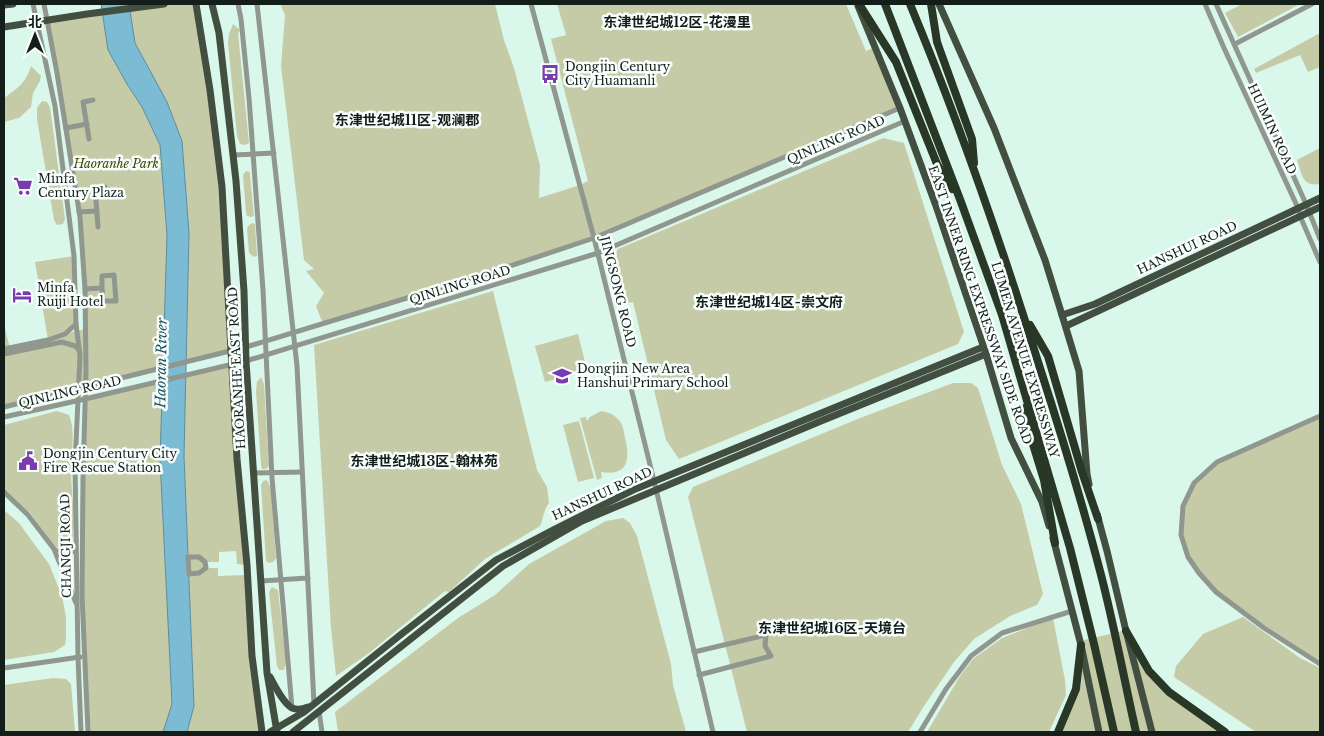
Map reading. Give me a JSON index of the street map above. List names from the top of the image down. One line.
{"streets":{"highway":["LUMEN AVENUE EXPRESSWAY"],"main road":["HANSHUI ROAD","EAST INNER RING EXPRESSWAY SIDE ROAD","HAORANHE EAST ROAD"],"street":["HUIMIN ROAD","QINLING ROAD","JINGSONG ROAD","CHANGJI ROAD"]},"crossings":[["HUIMIN ROAD","HANSHUI ROAD"],["QINLING ROAD","JINGSONG ROAD"],["QINLING ROAD","EAST INNER RING EXPRESSWAY SIDE ROAD"],["QINLING ROAD","HAORANHE EAST ROAD"],["QINLING ROAD","CHANGJI ROAD"],["HANSHUI ROAD","JINGSONG ROAD"],["HANSHUI ROAD","EAST INNER RING EXPRESSWAY SIDE ROAD"],["HANSHUI ROAD","HAORANHE EAST ROAD"]],"districts":["东津世纪城12区-花漫里","东津世纪城11区-观澜郡","东津世纪城14区-崇文府","东津世纪城13区-翰林苑","东津世纪城16区-天境台"],"water":["Haoran River"],"parks":["Haoranhe Park"],"places":{"bus stop":["Dongjin Century City Huamanli"],"supermarket":["Minfa Century Plaza"],"hotel":["Minfa Ruiji Hotel"],"school or university":["Dongjin New Area Hanshui Primary School"],"public building":["Dongjin Century City Fire Rescue Station"]},"north":"top"}
